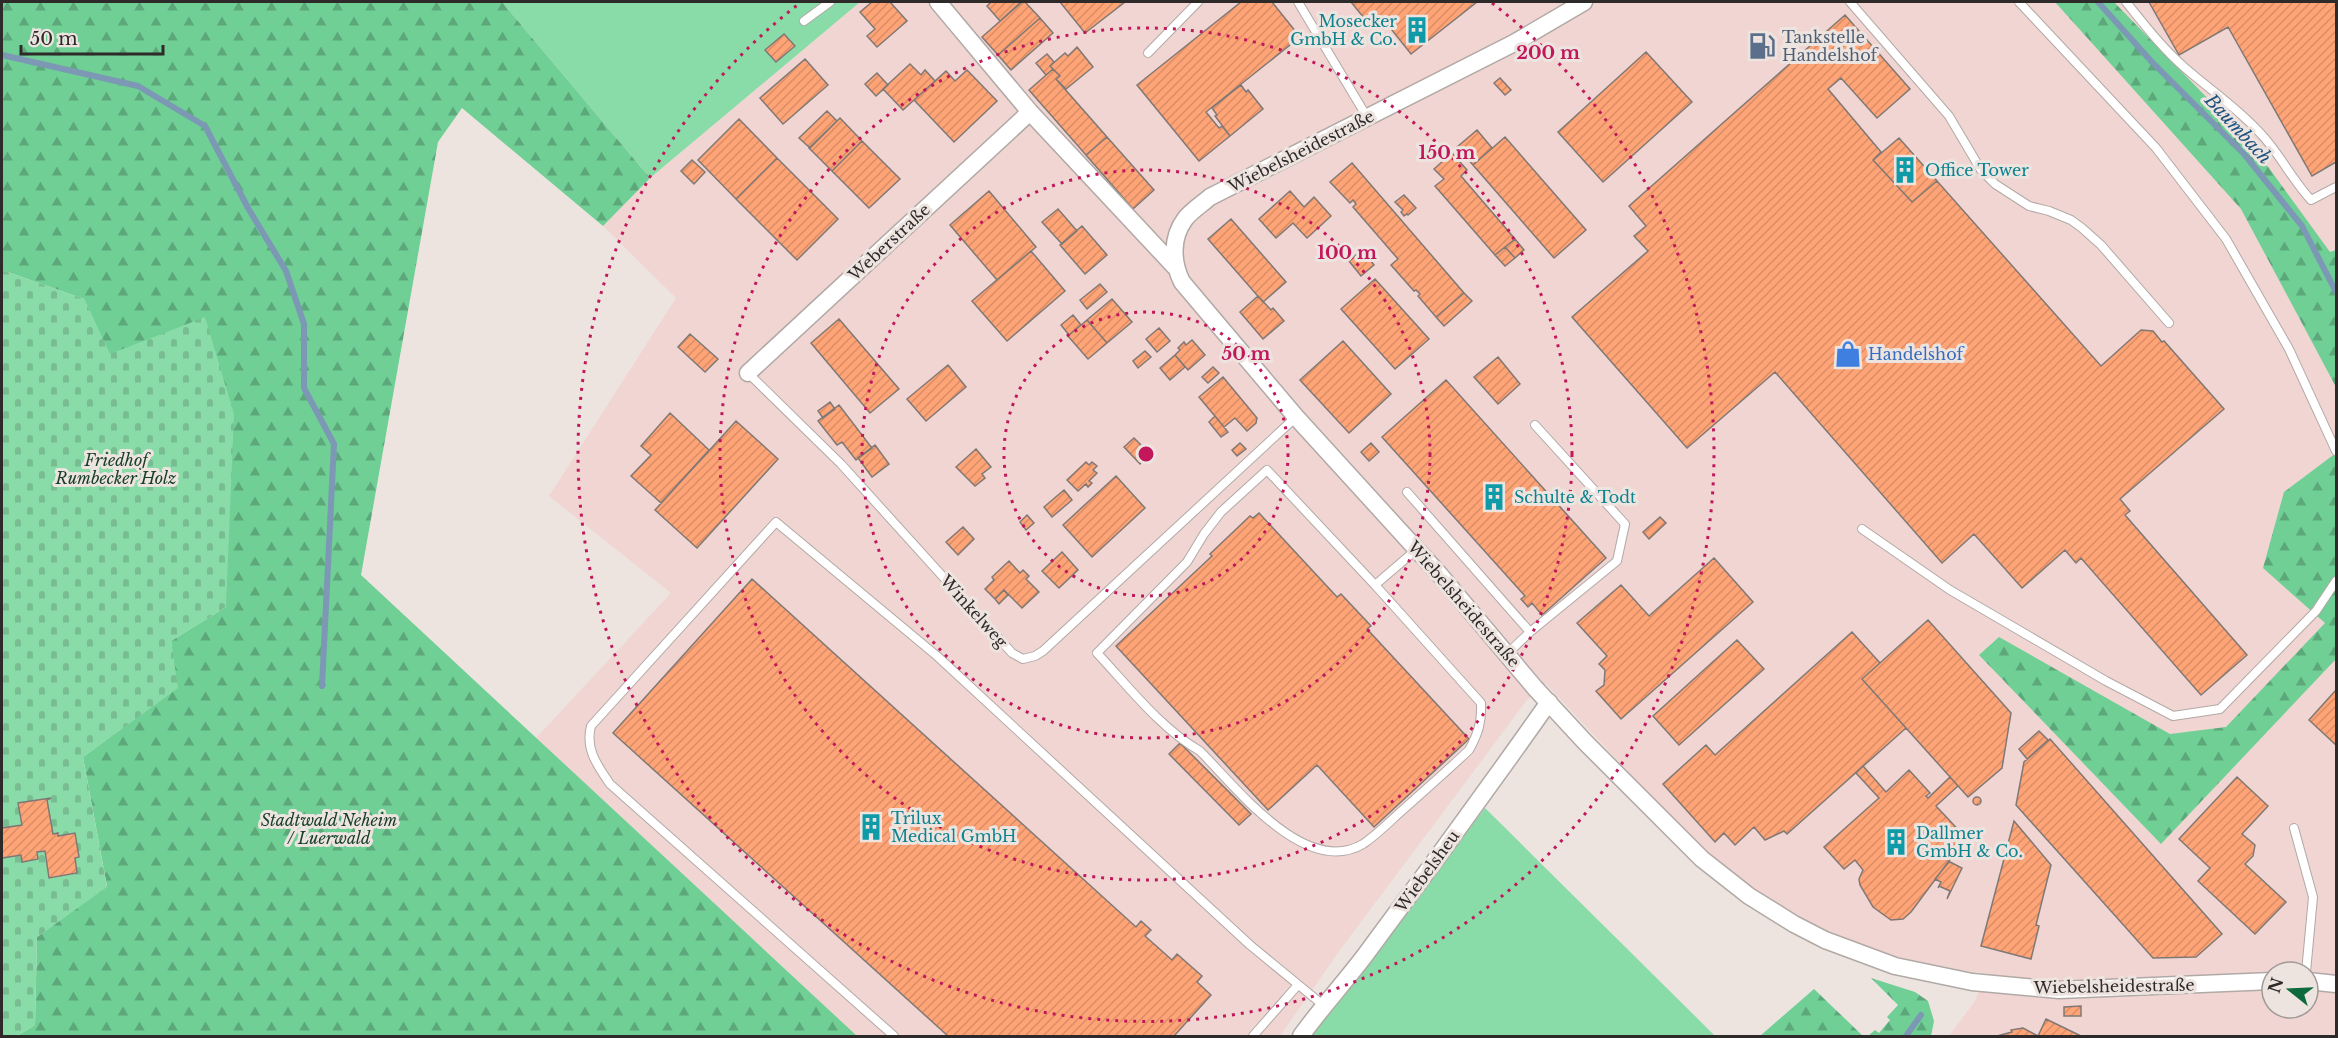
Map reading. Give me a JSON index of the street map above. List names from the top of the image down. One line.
{"streets":{"street":["Wiebelsheidestraße","Weberstraße","Wiebelsheu"],"lane":["Winkelweg"]},"crossings":[["Wiebelsheidestraße","Winkelweg"],["Wiebelsheidestraße","Wiebelsheu"],["Weberstraße","Winkelweg"]],"water":["Baumbach"],"parks":["Friedhof Rumbecker Holz","Stadtwald Neheim / Luerwald"],"places":{"building":["Mosecker GmbH & Co.","Office Tower","Schulte & Todt","Trilux Medical GmbH","Dallmer GmbH & Co."],"fuel station":["Tankstelle Handelshof"],"shop":["Handelshof"]},"scale_bar":"50 m","north":"left","rings":["200 m","150 m","100 m","50 m"]}
